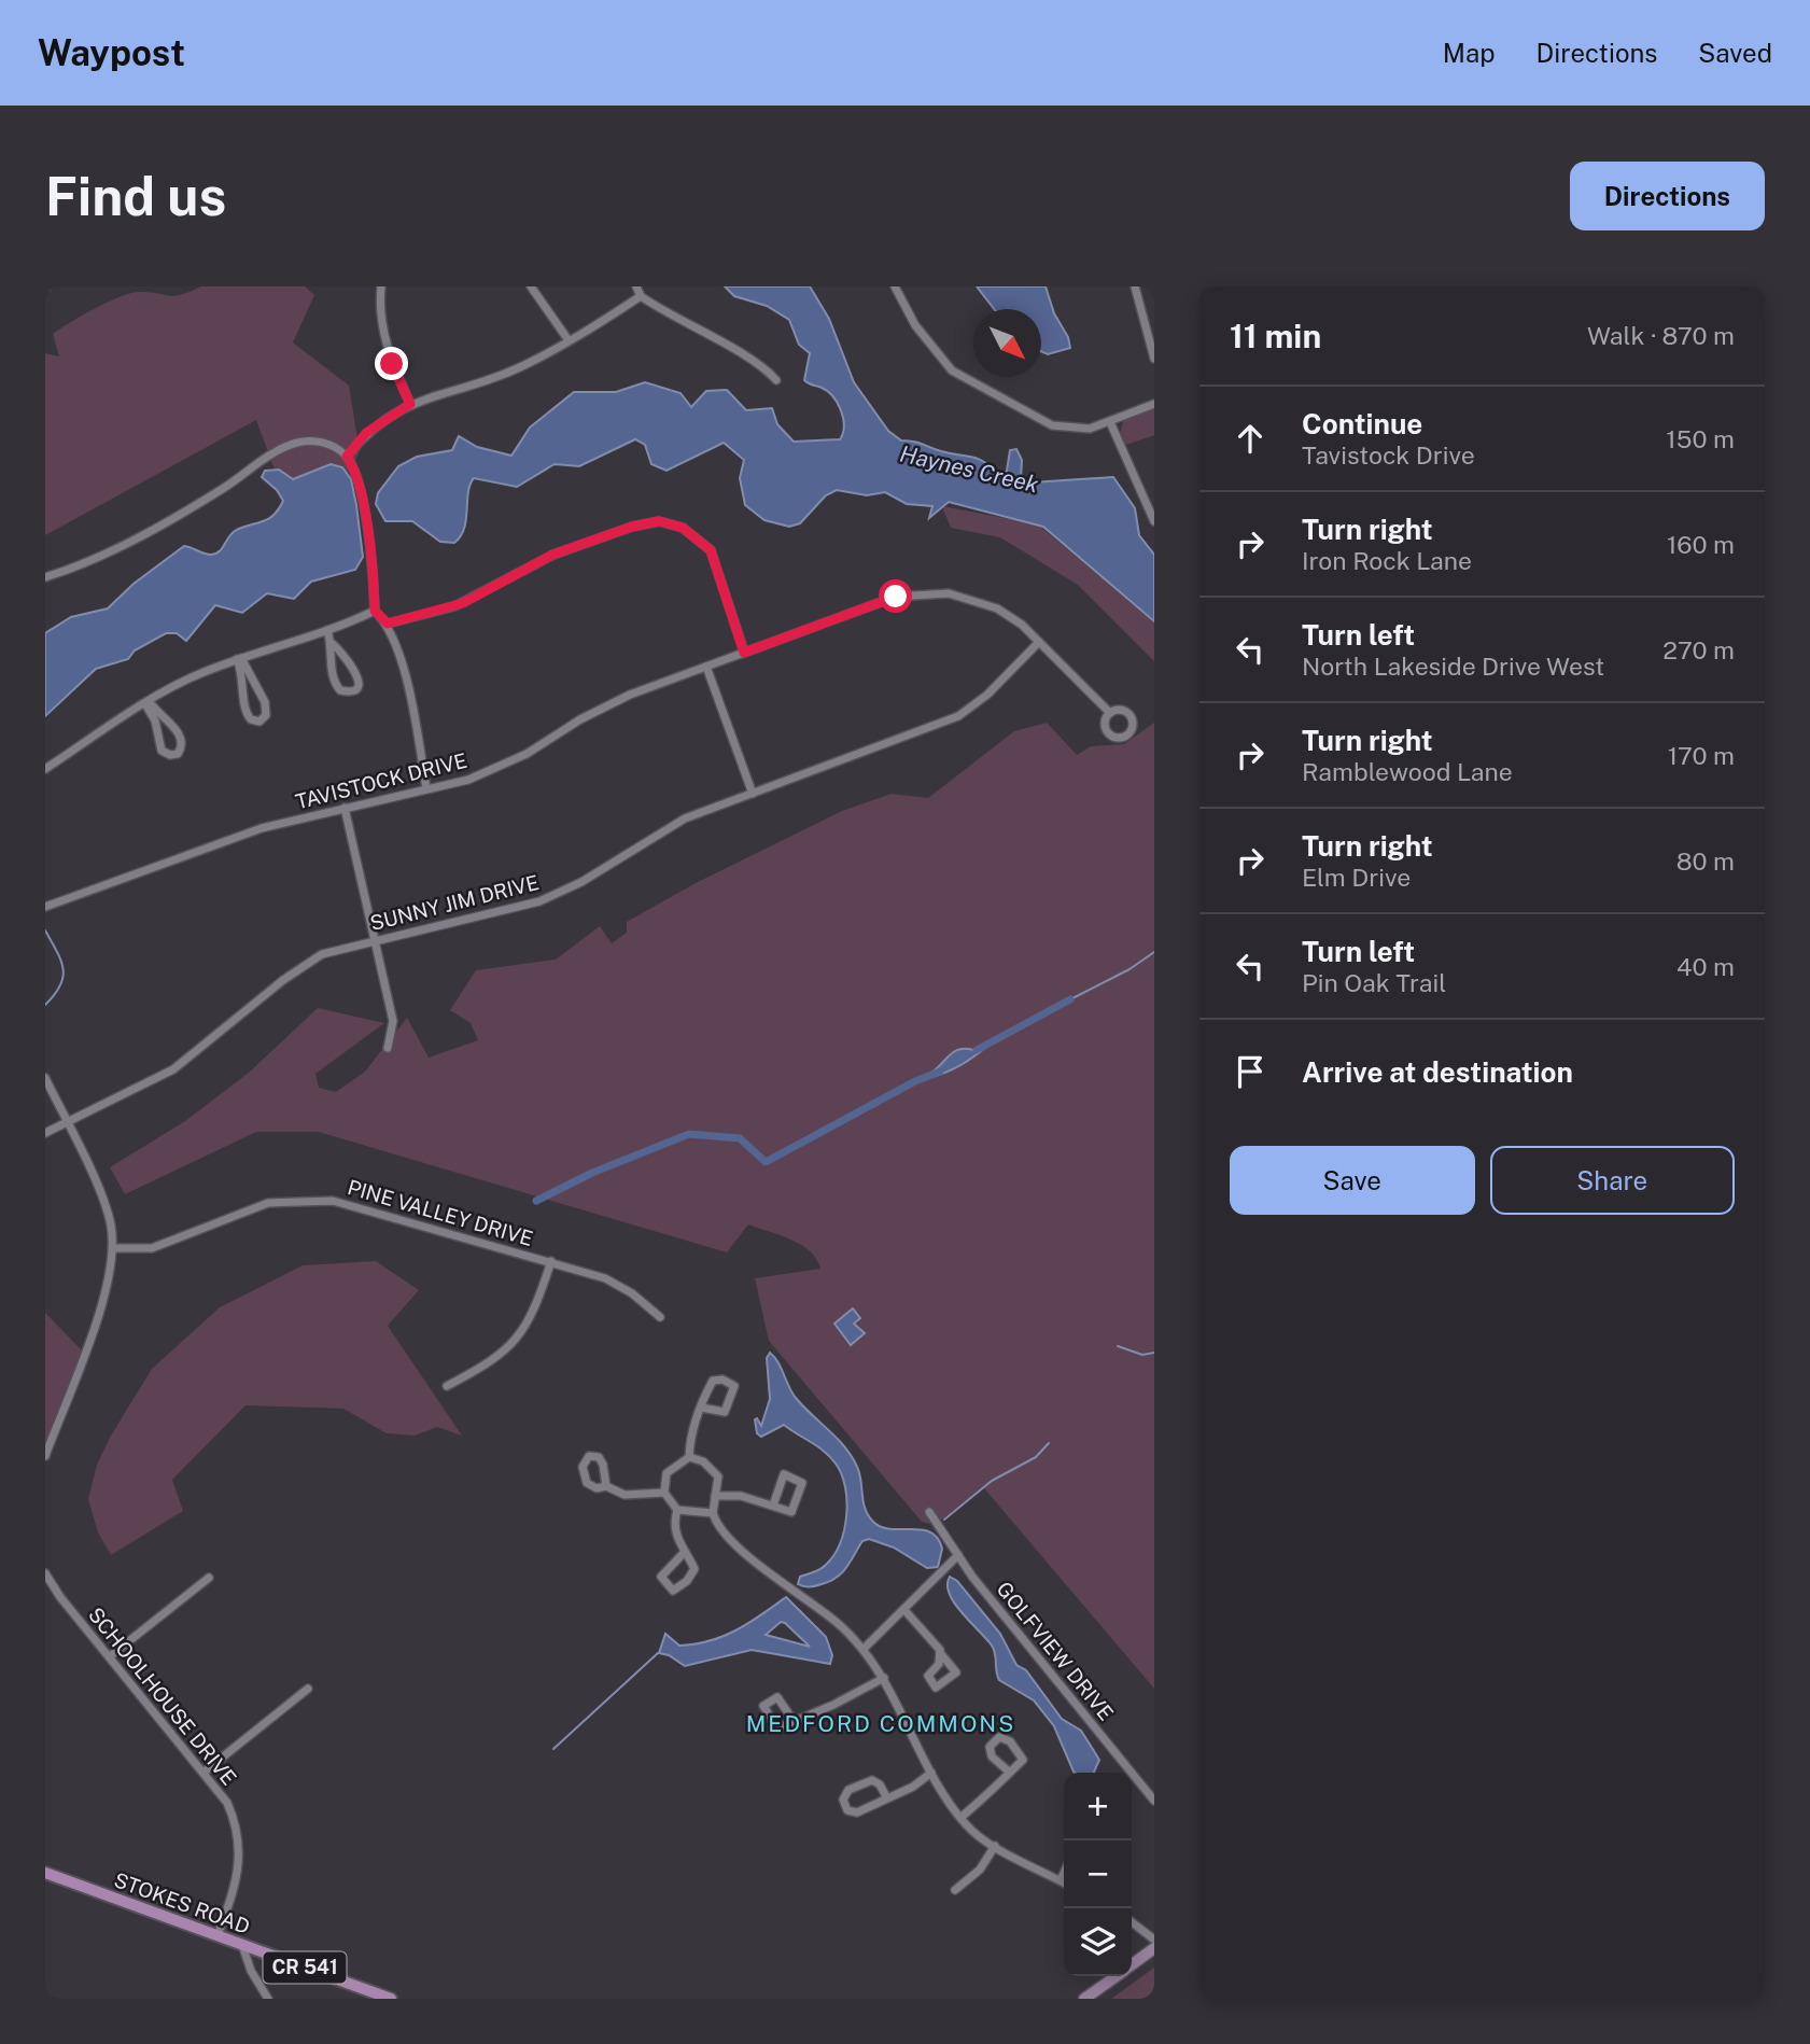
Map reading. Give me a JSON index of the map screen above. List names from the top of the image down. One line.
{"streets":{"main road":["STOKES ROAD","CR 541"],"street":["TAVISTOCK DRIVE","SUNNY JIM DRIVE","PINE VALLEY DRIVE","GOLFVIEW DRIVE","SCHOOLHOUSE DRIVE"]},"crossings":[["TAVISTOCK DRIVE","SUNNY JIM DRIVE"],["SCHOOLHOUSE DRIVE","STOKES ROAD"]],"districts":["MEDFORD COMMONS"],"water":["Haynes Creek"],"north":"bottom right","page":{"header":"Waypost","nav":["Map","Directions","Saved"],"buttons":["Directions",["Save","Share"]],"title":"Find us","heading":["11 min","Walk · 870 m"],"list":[["Continue","Tavistock Drive","150 m"],["Turn right","Iron Rock Lane","160 m"],["Turn left","North Lakeside Drive West","270 m"],["Turn right","Ramblewood Lane","170 m"],["Turn right","Elm Drive","80 m"],["Turn left","Pin Oak Trail","40 m"],"Arrive at destination"],"map_buttons":["+","−"]}}
